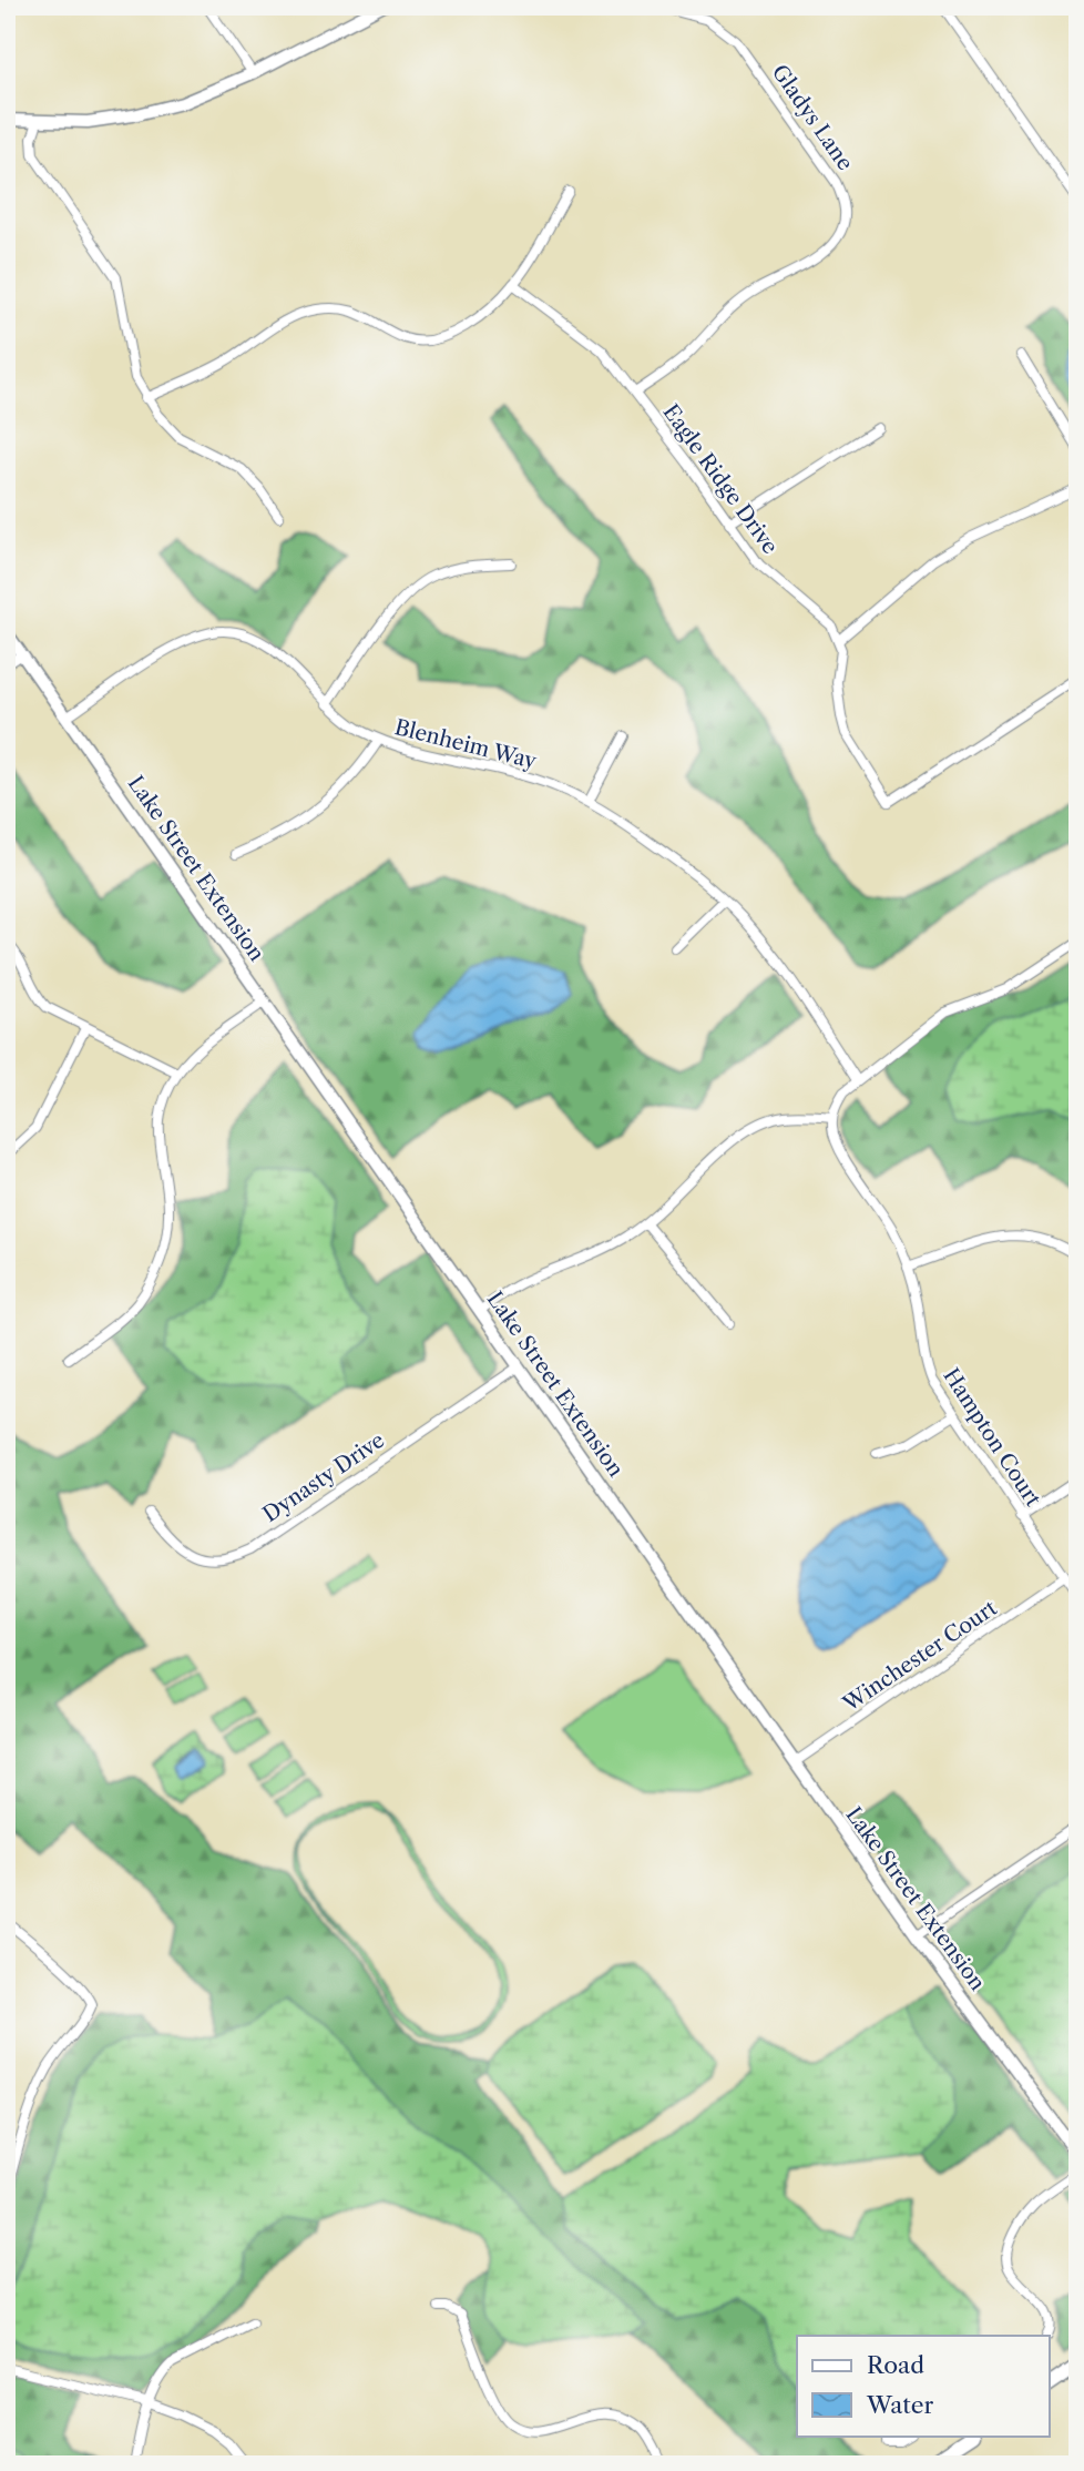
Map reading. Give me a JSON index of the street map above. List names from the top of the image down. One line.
{"streets":{"street":["Gladys Lane","Eagle Ridge Drive","Blenheim Way","Lake Street Extension","Hampton Court","Dynasty Drive","Winchester Court"]},"crossings":[["Gladys Lane","Eagle Ridge Drive"],["Blenheim Way","Lake Street Extension"],["Lake Street Extension","Dynasty Drive"],["Lake Street Extension","Winchester Court"],["Hampton Court","Winchester Court"]],"legend":["Road","Water"]}
